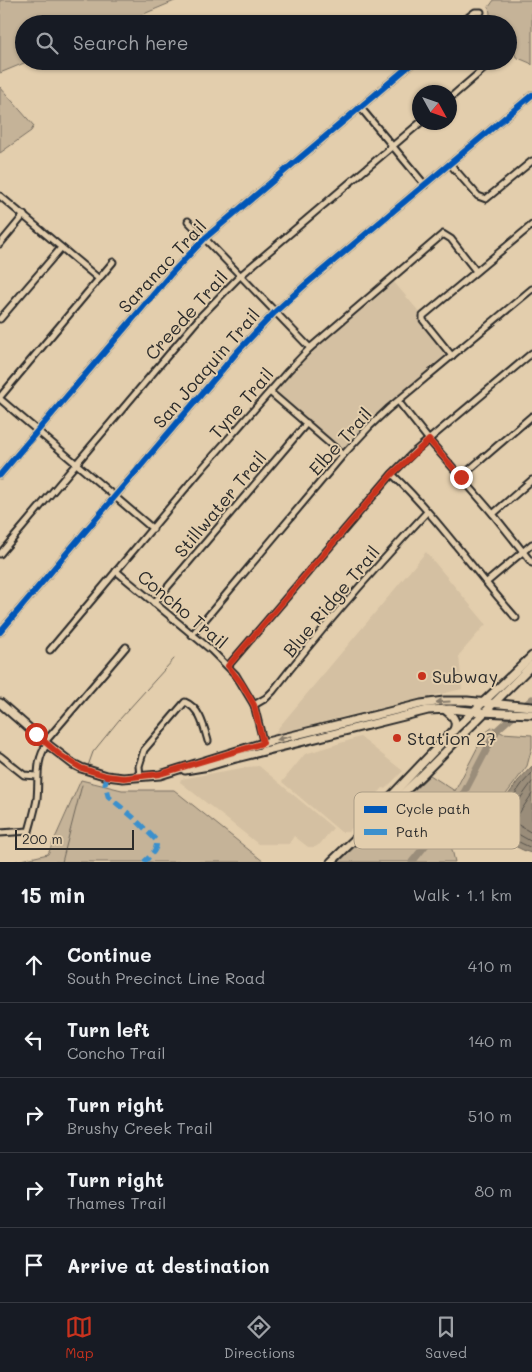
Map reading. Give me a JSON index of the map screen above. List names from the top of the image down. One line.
{"streets":{"street":["Saranac Trail","Creede Trail","San Joaquin Trail","Tyne Trail","Elbe Trail","Stillwater Trail","Blue Ridge Trail","Concho Trail"]},"crossings":[["Tyne Trail","Concho Trail"],["Elbe Trail","Concho Trail"],["Stillwater Trail","Concho Trail"],["Blue Ridge Trail","Concho Trail"]],"places":["Subway","Station 27"],"legend":["Cycle path","Path"],"scale_bar":"200 m","north":"bottom right","page":{"search":"Search here","scale":"200 m","heading":["15 min","Walk · 1.1 km"],"list":[["Continue","South Precinct Line Road","410 m"],["Turn left","Concho Trail","140 m"],["Turn right","Brushy Creek Trail","510 m"],["Turn right","Thames Trail","80 m"],"Arrive at destination"],"nav":["Map","Directions","Saved"]}}
